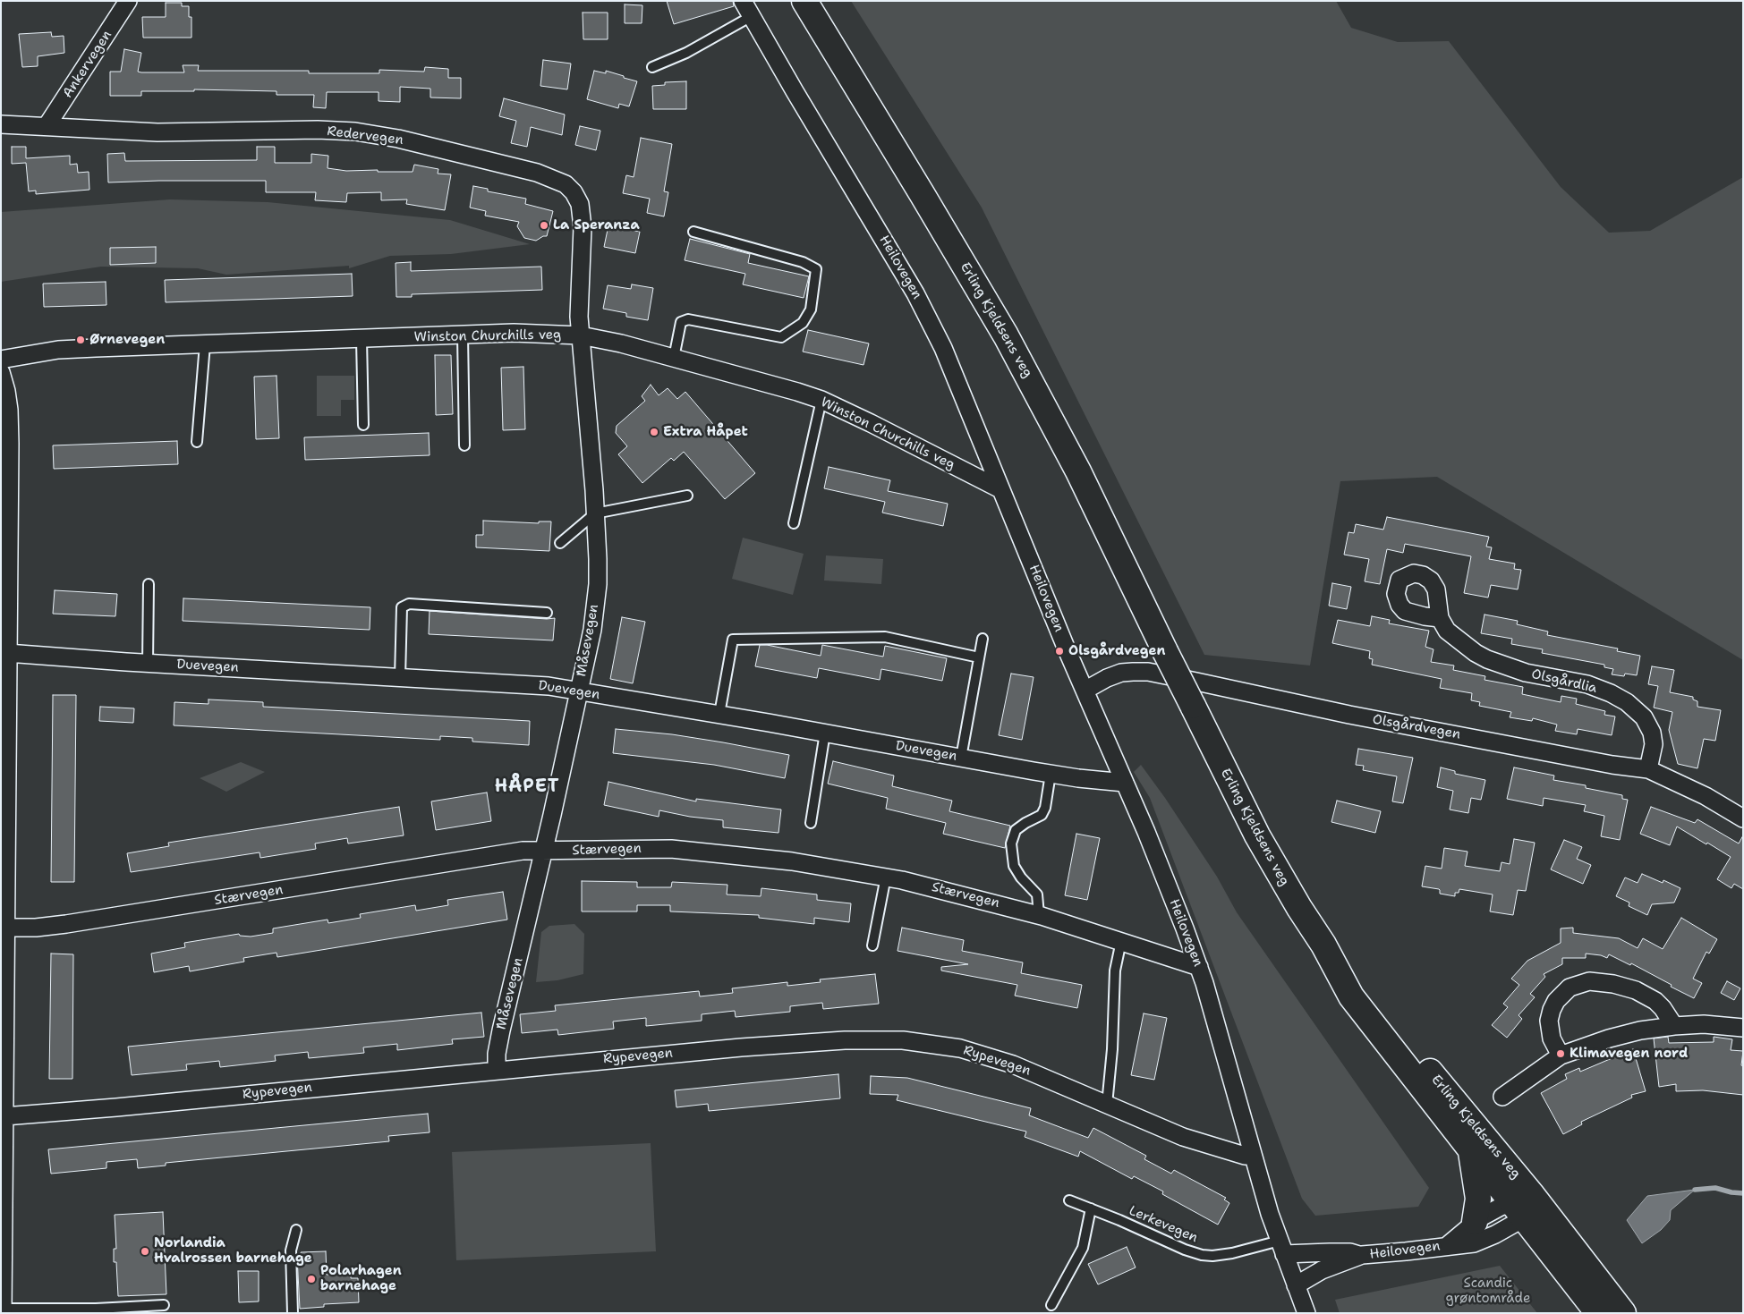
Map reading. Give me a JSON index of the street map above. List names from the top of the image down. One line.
{"streets":{"highway":["Erling Kjeldsens veg"],"street":["Ankervegen","Redervegen","Heilovegen","Winston Churchills veg","Måsevegen","Duevegen","Olsgårdlia","Olsgårdvegen","Stærvegen","Rypevegen"],"lane":["Lerkevegen"]},"crossings":[["Ankervegen","Redervegen"],["Redervegen","Winston Churchills veg"],["Redervegen","Måsevegen"],["Heilovegen","Erling Kjeldsens veg"],["Heilovegen","Winston Churchills veg"],["Heilovegen","Duevegen"],["Heilovegen","Olsgårdvegen"],["Heilovegen","Stærvegen"],["Heilovegen","Rypevegen"],["Heilovegen","Lerkevegen"],["Winston Churchills veg","Måsevegen"],["Måsevegen","Duevegen"],["Måsevegen","Stærvegen"],["Måsevegen","Rypevegen"],["Olsgårdlia","Olsgårdvegen"]],"districts":["HÅPET"],"parks":["Scandic grøntområde"],"places":["La Speranza","Ørnevegen","Extra Håpet","Olsgårdvegen","Klimavegen nord","Norlandia Hvalrossen barnehage","Polarhagen barnehage"]}
